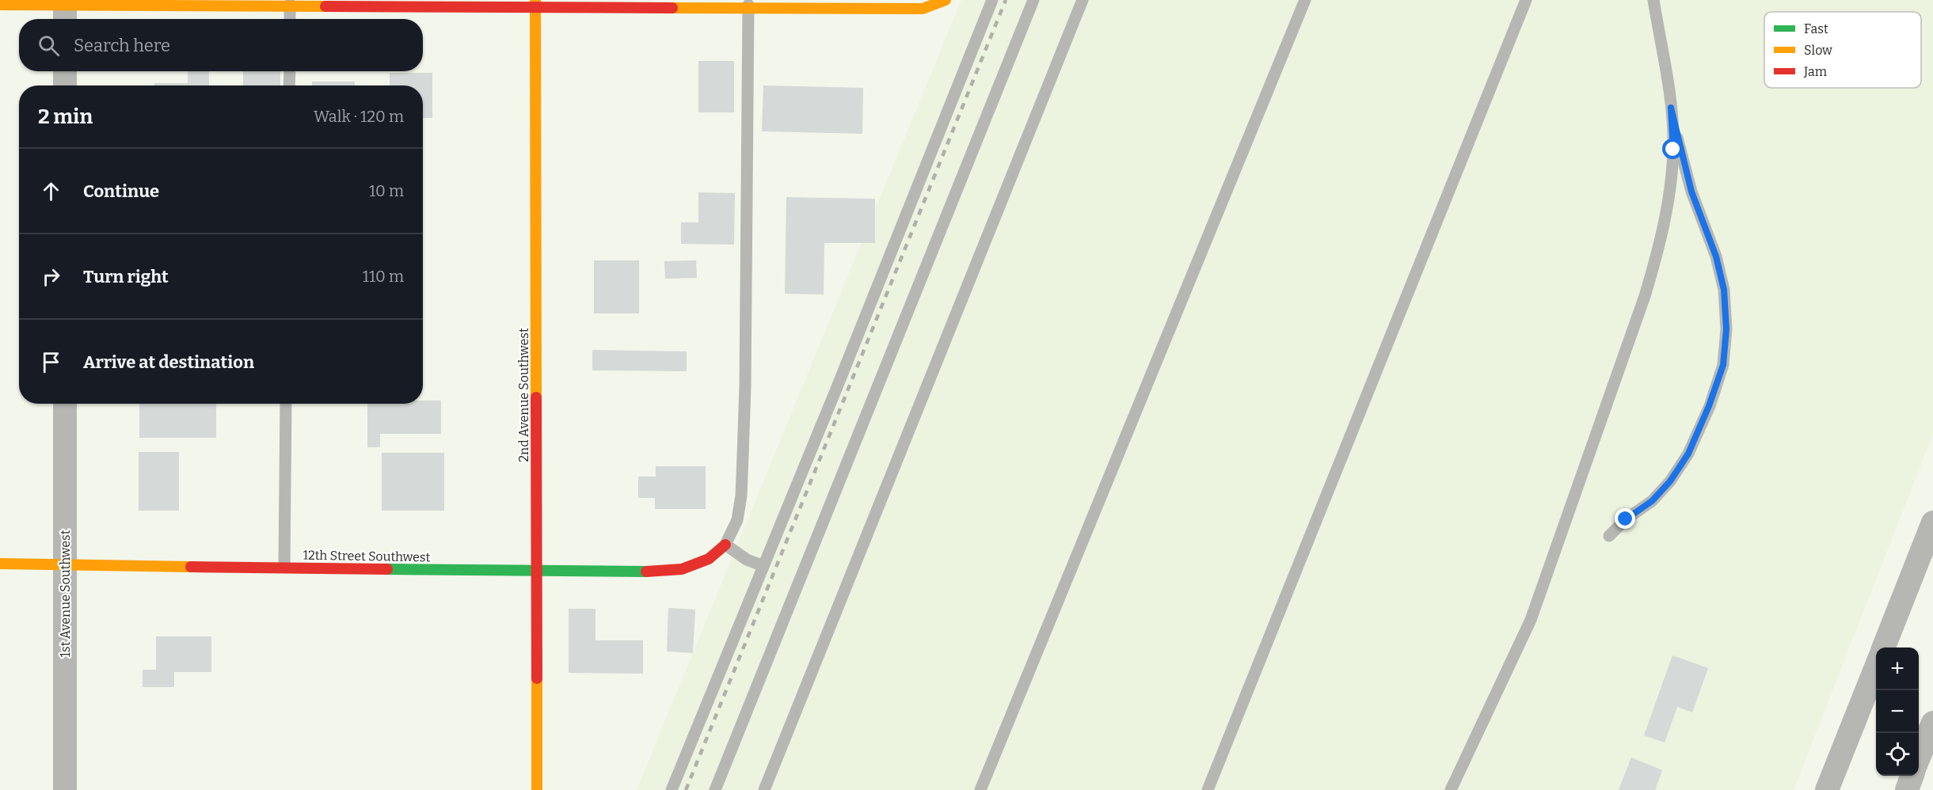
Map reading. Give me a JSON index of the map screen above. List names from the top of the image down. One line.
{"streets":{"street":["2nd Avenue Southwest","12th Street Southwest","1st Avenue Southwest"]},"crossings":[["2nd Avenue Southwest","12th Street Southwest"],["12th Street Southwest","1st Avenue Southwest"]],"legend":["Fast","Slow","Jam"],"page":{"search":"Search here","heading":["2 min","Walk · 120 m"],"list":[["Continue","10 m"],["Turn right","110 m"],"Arrive at destination"],"map_buttons":["+","−"]}}
